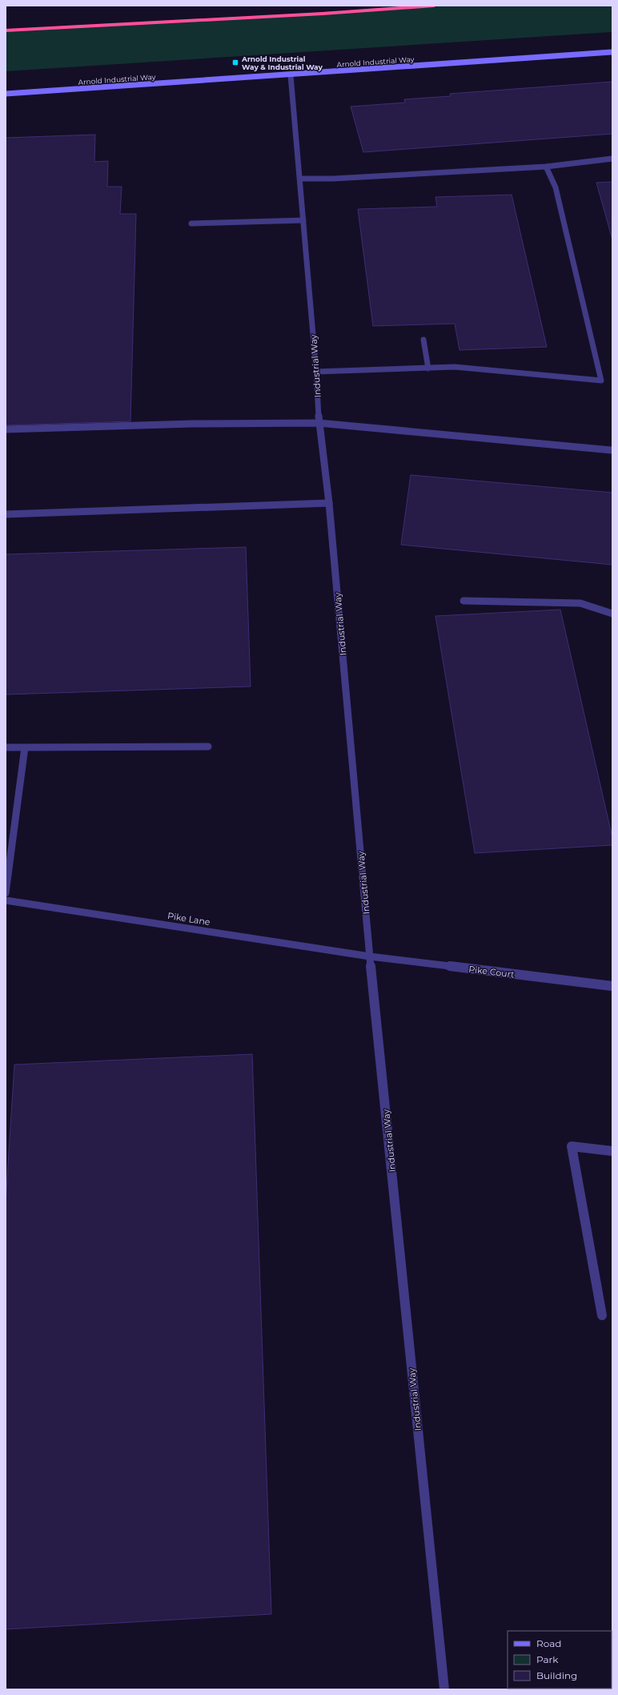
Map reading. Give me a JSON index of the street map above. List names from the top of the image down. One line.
{"streets":{"street":["Arnold Industrial Way","Industrial Way","Pike Lane","Pike Court"]},"crossings":[["Arnold Industrial Way","Industrial Way"],["Industrial Way","Pike Lane"],["Industrial Way","Pike Court"],["Pike Lane","Pike Court"]],"places":{"transit":["Arnold Industrial Way & Industrial Way"]},"legend":["Road","Park","Building"]}
